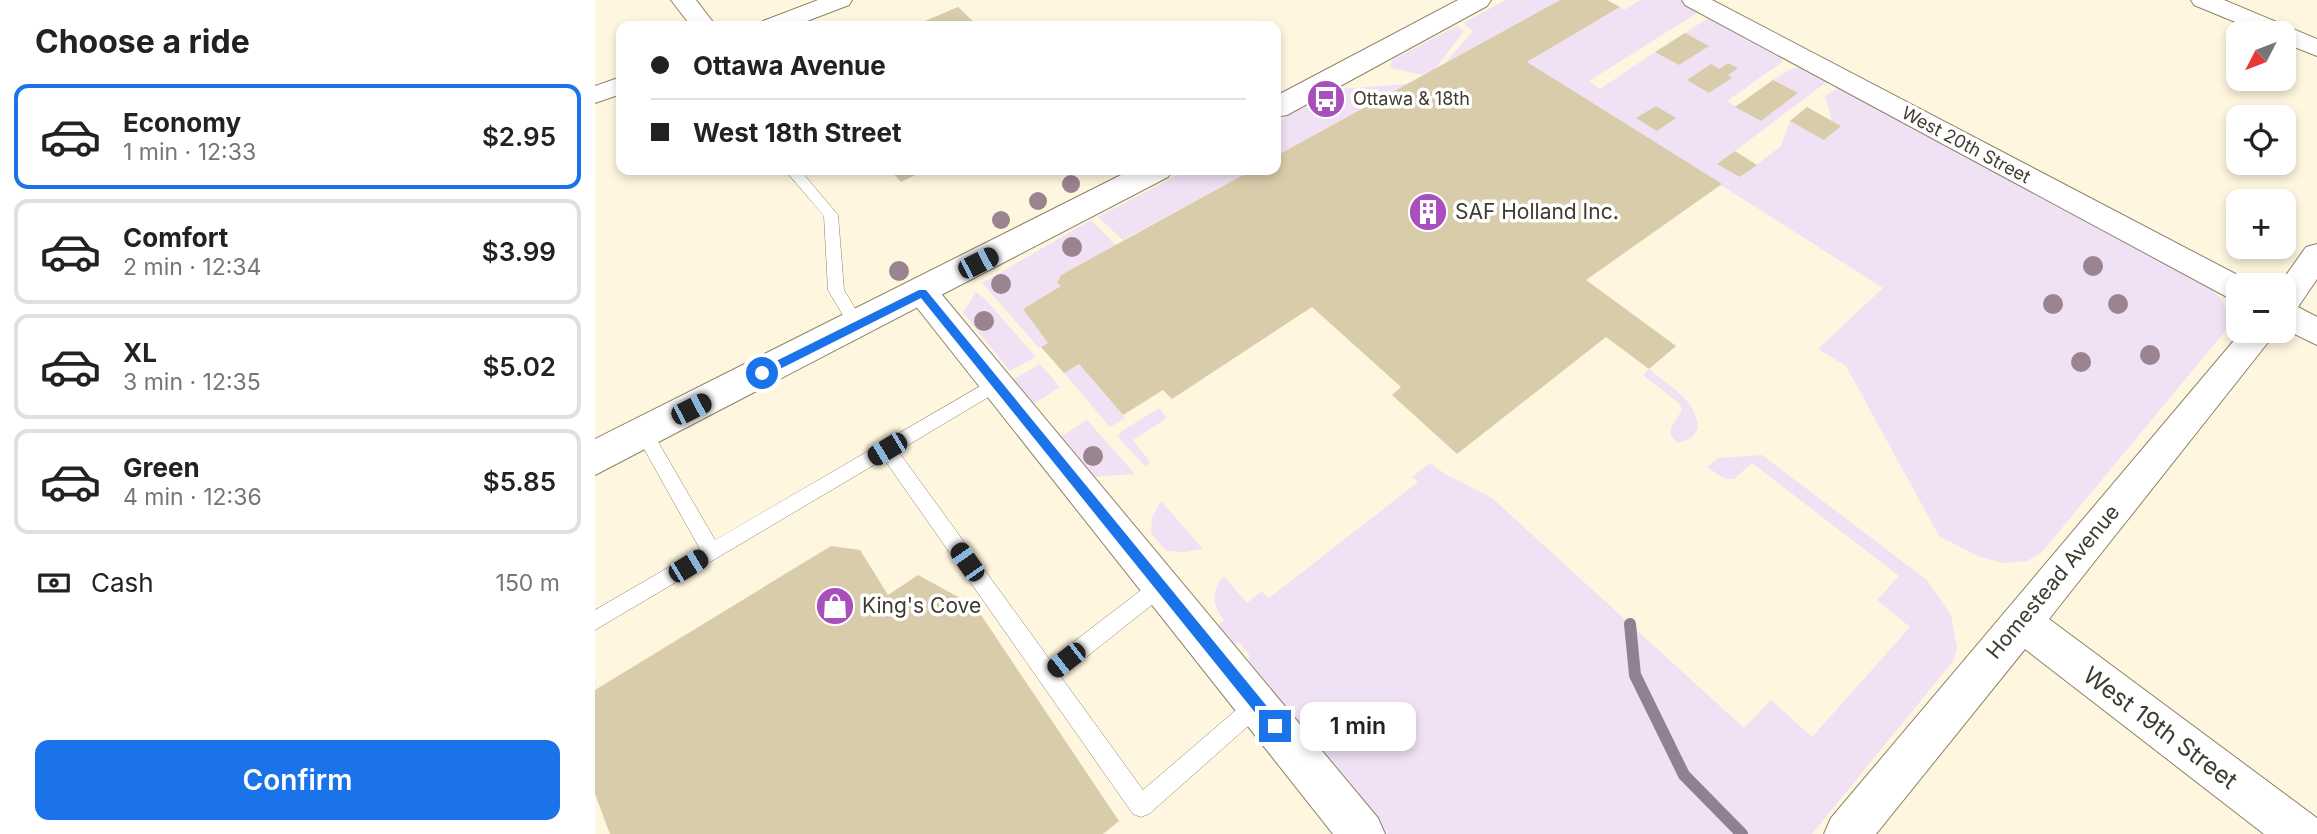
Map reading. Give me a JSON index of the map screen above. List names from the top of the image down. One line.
{"streets":{"street":["West 20th Street","Homestead Avenue","West 19th Street"]},"crossings":[["Homestead Avenue","West 19th Street"]],"places":{"bus stop":["Ottawa & 18th"],"building":["SAF Holland Inc."],"shop":["King's Cove"]},"north":"bottom left","page":{"heading":"Choose a ride","map_buttons":["+","−"],"banner":["Ottawa Avenue","West 18th Street"],"list":[{"name":"Economy","note":"1 min · 12:33","value":"$2.95"},{"name":"Comfort","note":"2 min · 12:34","value":"$3.99"},{"name":"XL","note":"3 min · 12:35","value":"$5.02"},{"name":"Green","note":"4 min · 12:36","value":"$5.85"}],"pay":["Cash","150 m"],"bubble":"1 min","buttons":"Confirm"}}
